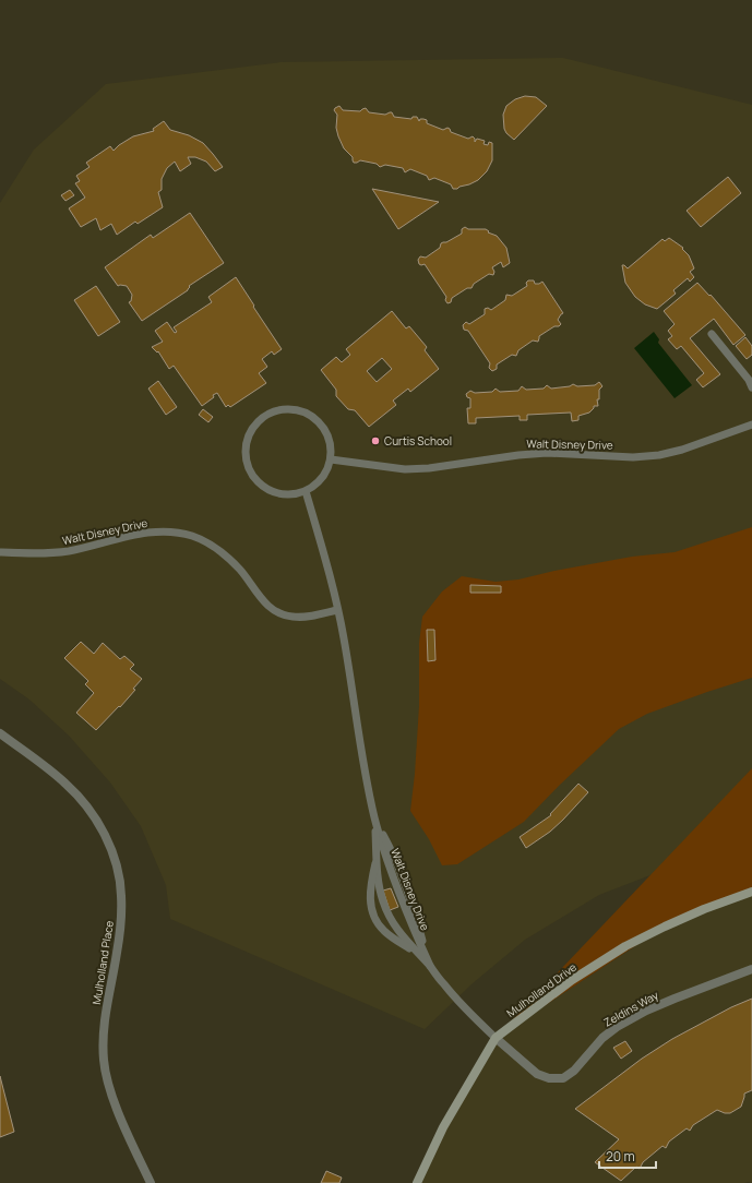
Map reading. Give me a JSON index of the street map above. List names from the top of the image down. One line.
{"streets":{"main road":["Mulholland Drive"],"street":["Mulholland Place","Zeldins Way"],"lane":["Walt Disney Drive"]},"crossings":[["Walt Disney Drive","Mulholland Drive"],["Walt Disney Drive","Zeldins Way"],["Mulholland Drive","Zeldins Way"]],"places":["Curtis School"],"scale_bar":"20 m"}
